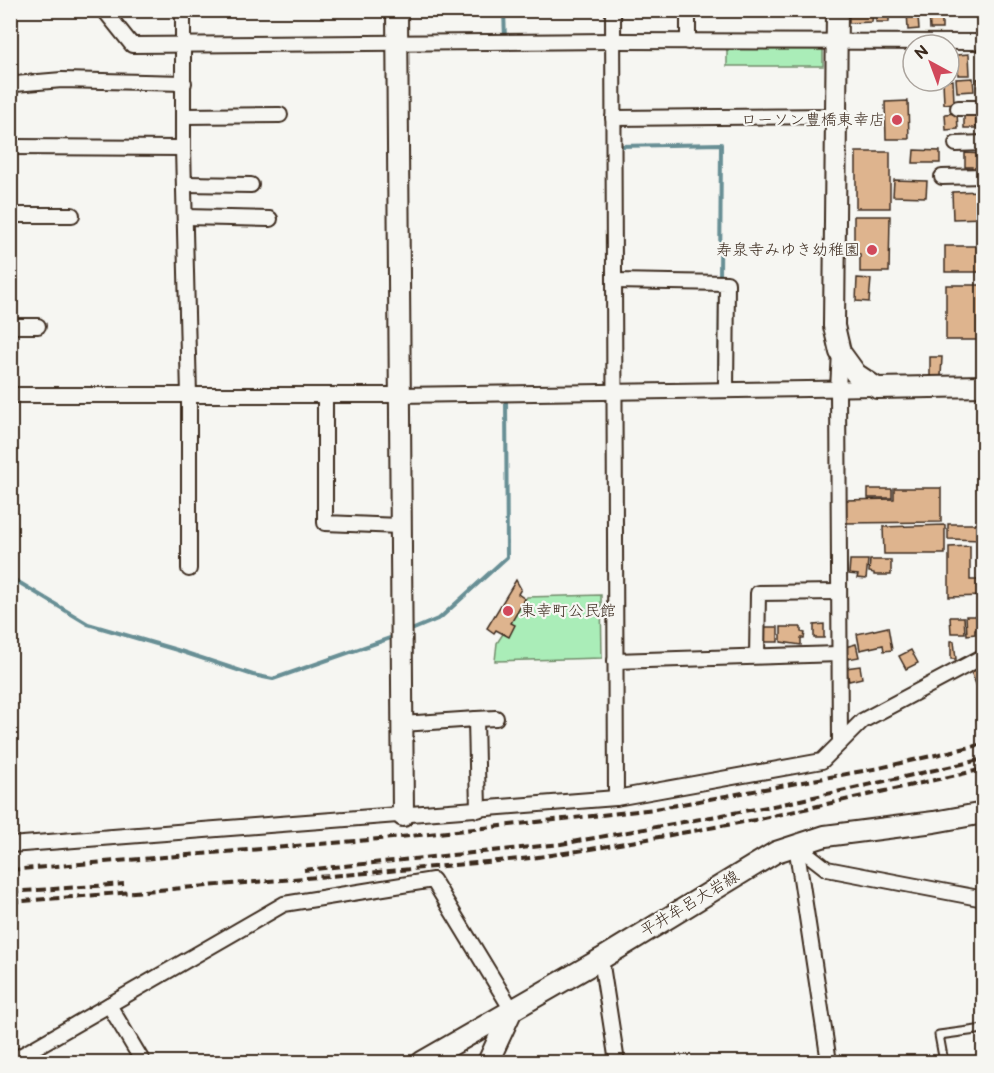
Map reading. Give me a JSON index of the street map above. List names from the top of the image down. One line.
{"streets":{"street":["平井牟呂大岩線"]},"places":["ローソン豊橋東幸店","寿泉寺みゆき幼稚園","東幸町公民館"],"north":"top left"}
